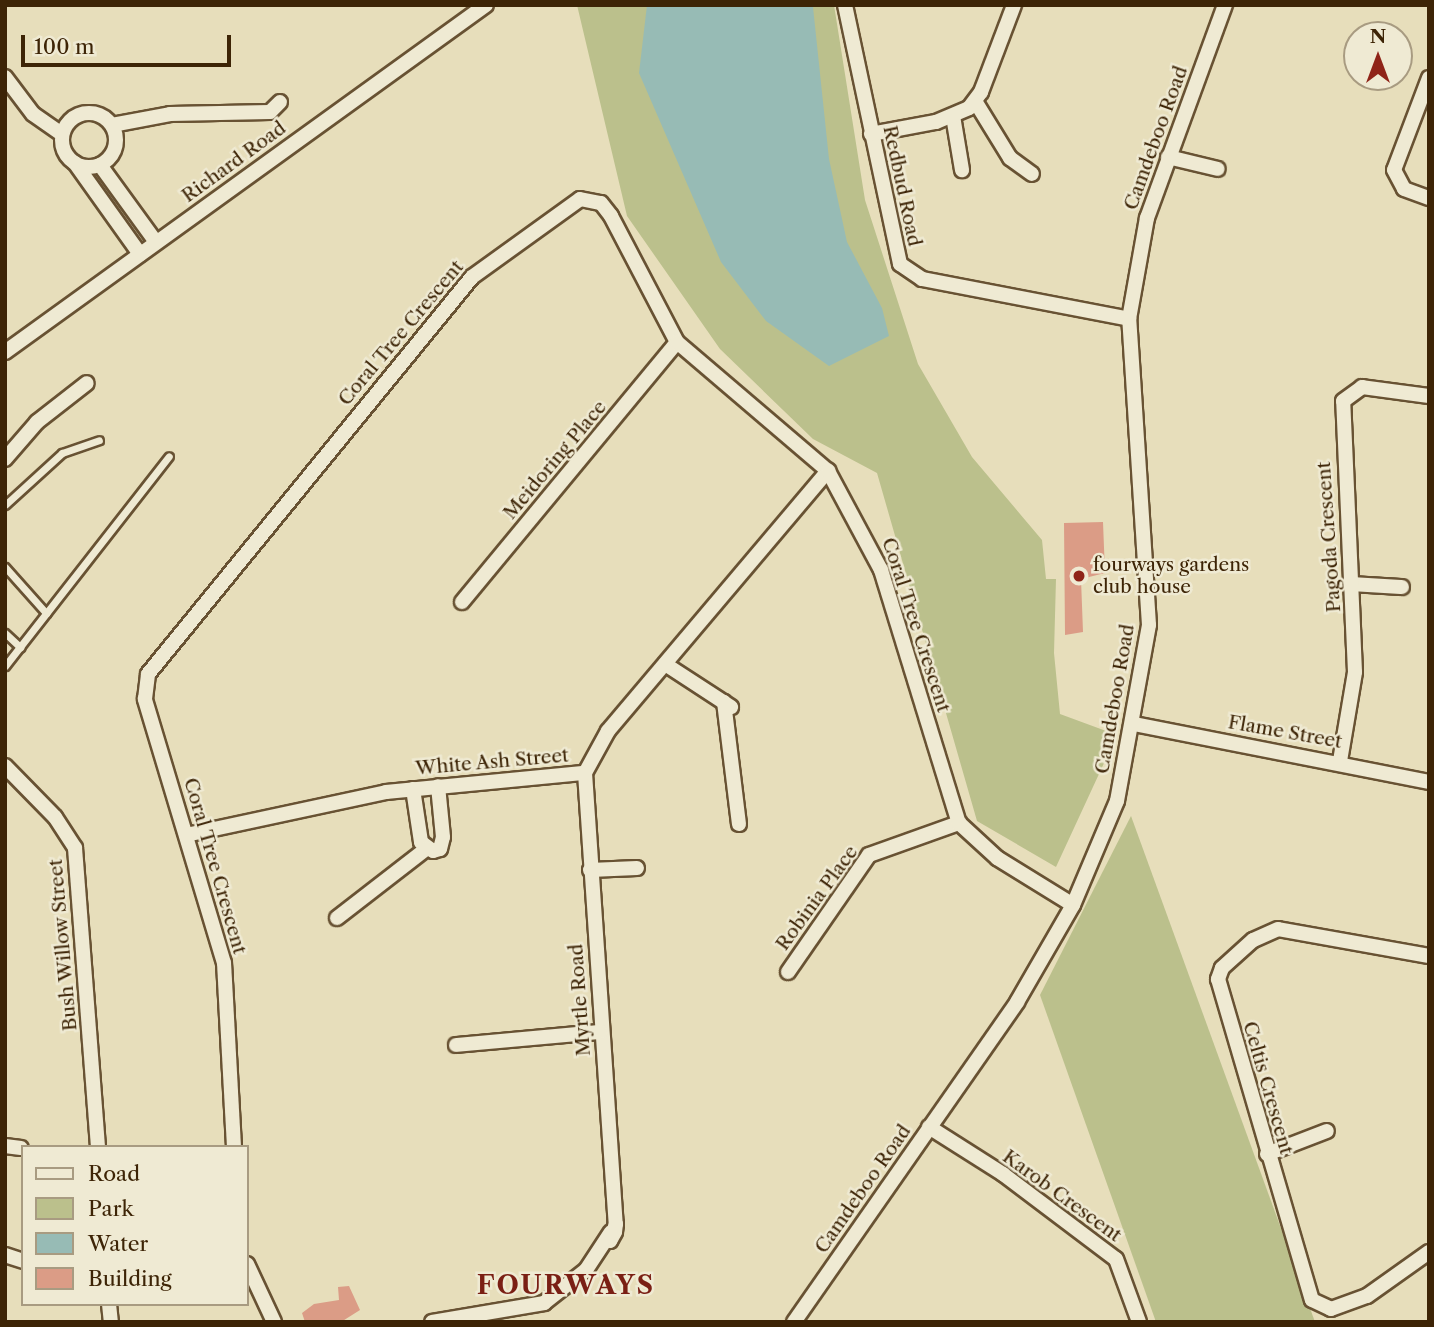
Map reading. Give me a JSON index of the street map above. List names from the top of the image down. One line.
{"streets":{"street":["Camdeboo Road","Richard Road","Redbud Road","Coral Tree Crescent","Meidoring Place","Pagoda Crescent","Flame Street","White Ash Street","Robinia Place","Bush Willow Street","Myrtle Road","Celtis Crescent","Karob Crescent"]},"crossings":[["Camdeboo Road","Redbud Road"],["Camdeboo Road","Flame Street"],["Camdeboo Road","Karob Crescent"],["Coral Tree Crescent","Meidoring Place"],["Coral Tree Crescent","White Ash Street"],["Coral Tree Crescent","Robinia Place"],["Pagoda Crescent","Flame Street"],["White Ash Street","Myrtle Road"]],"districts":["FOURWAYS"],"places":["fourways gardens club house"],"legend":["Road","Park","Water","Building"],"scale_bar":"100 m","north":"top"}
